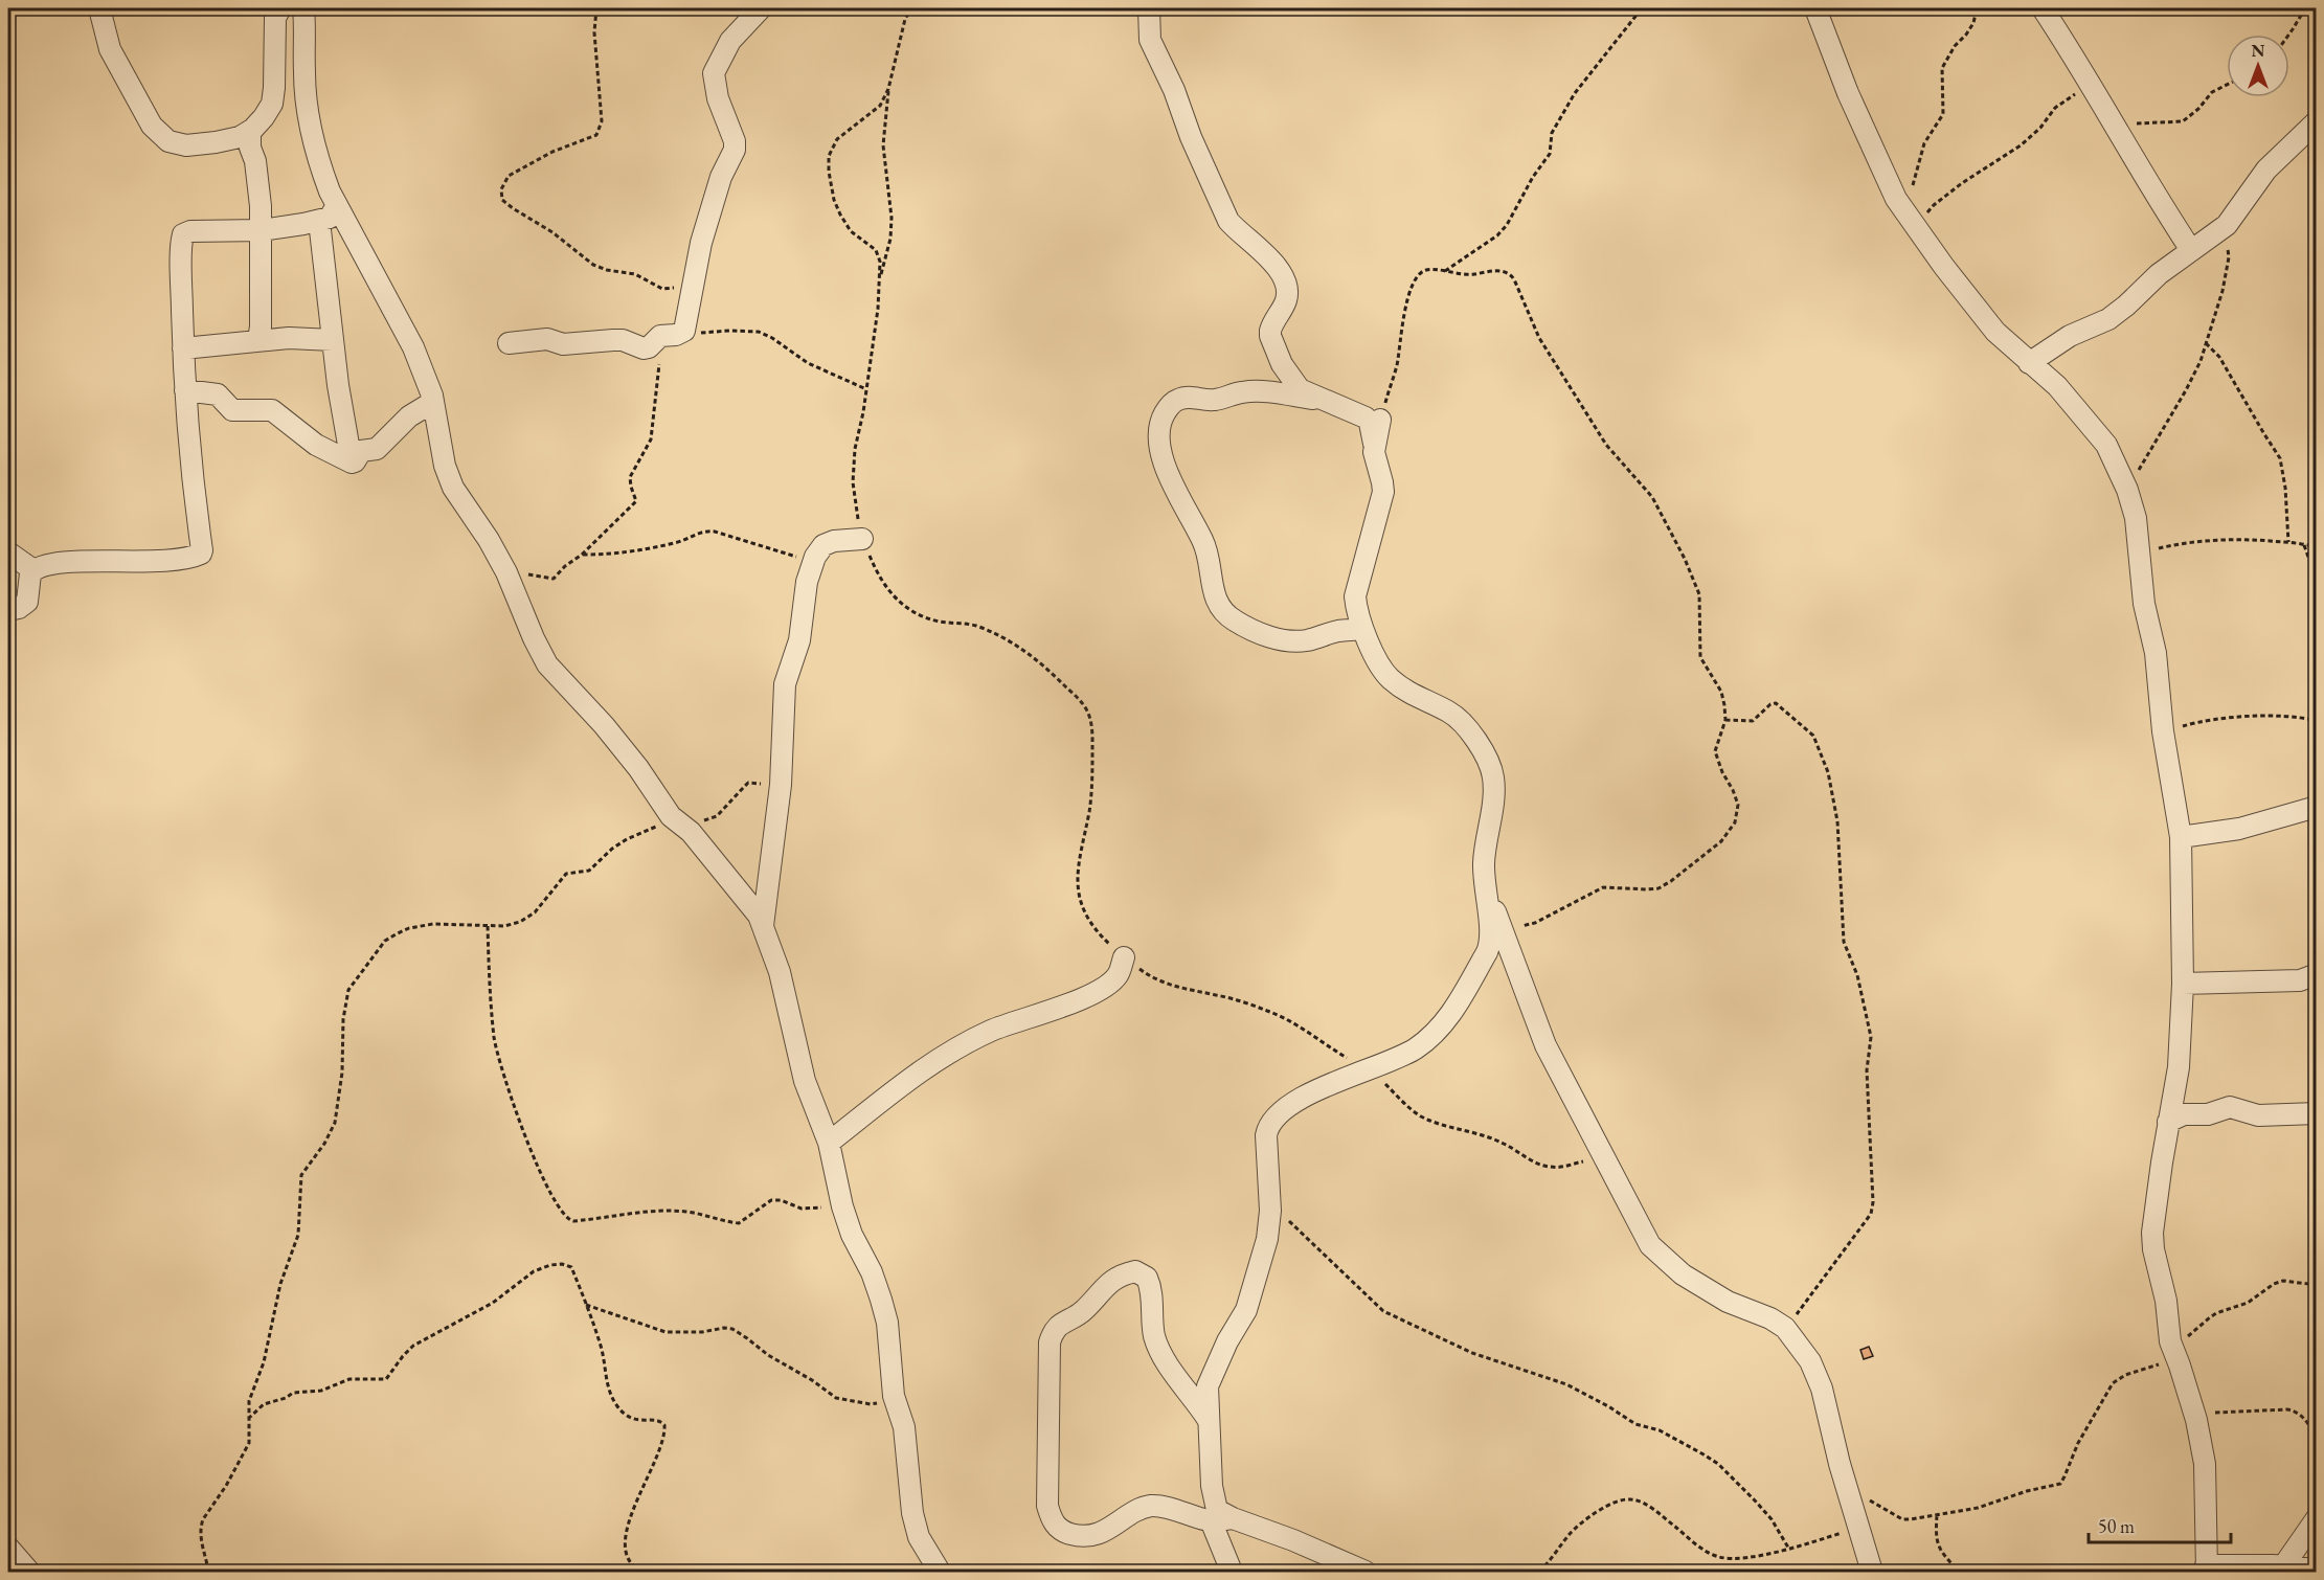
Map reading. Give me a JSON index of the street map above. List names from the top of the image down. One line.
{"scale_bar":"50 m","north":"top"}
